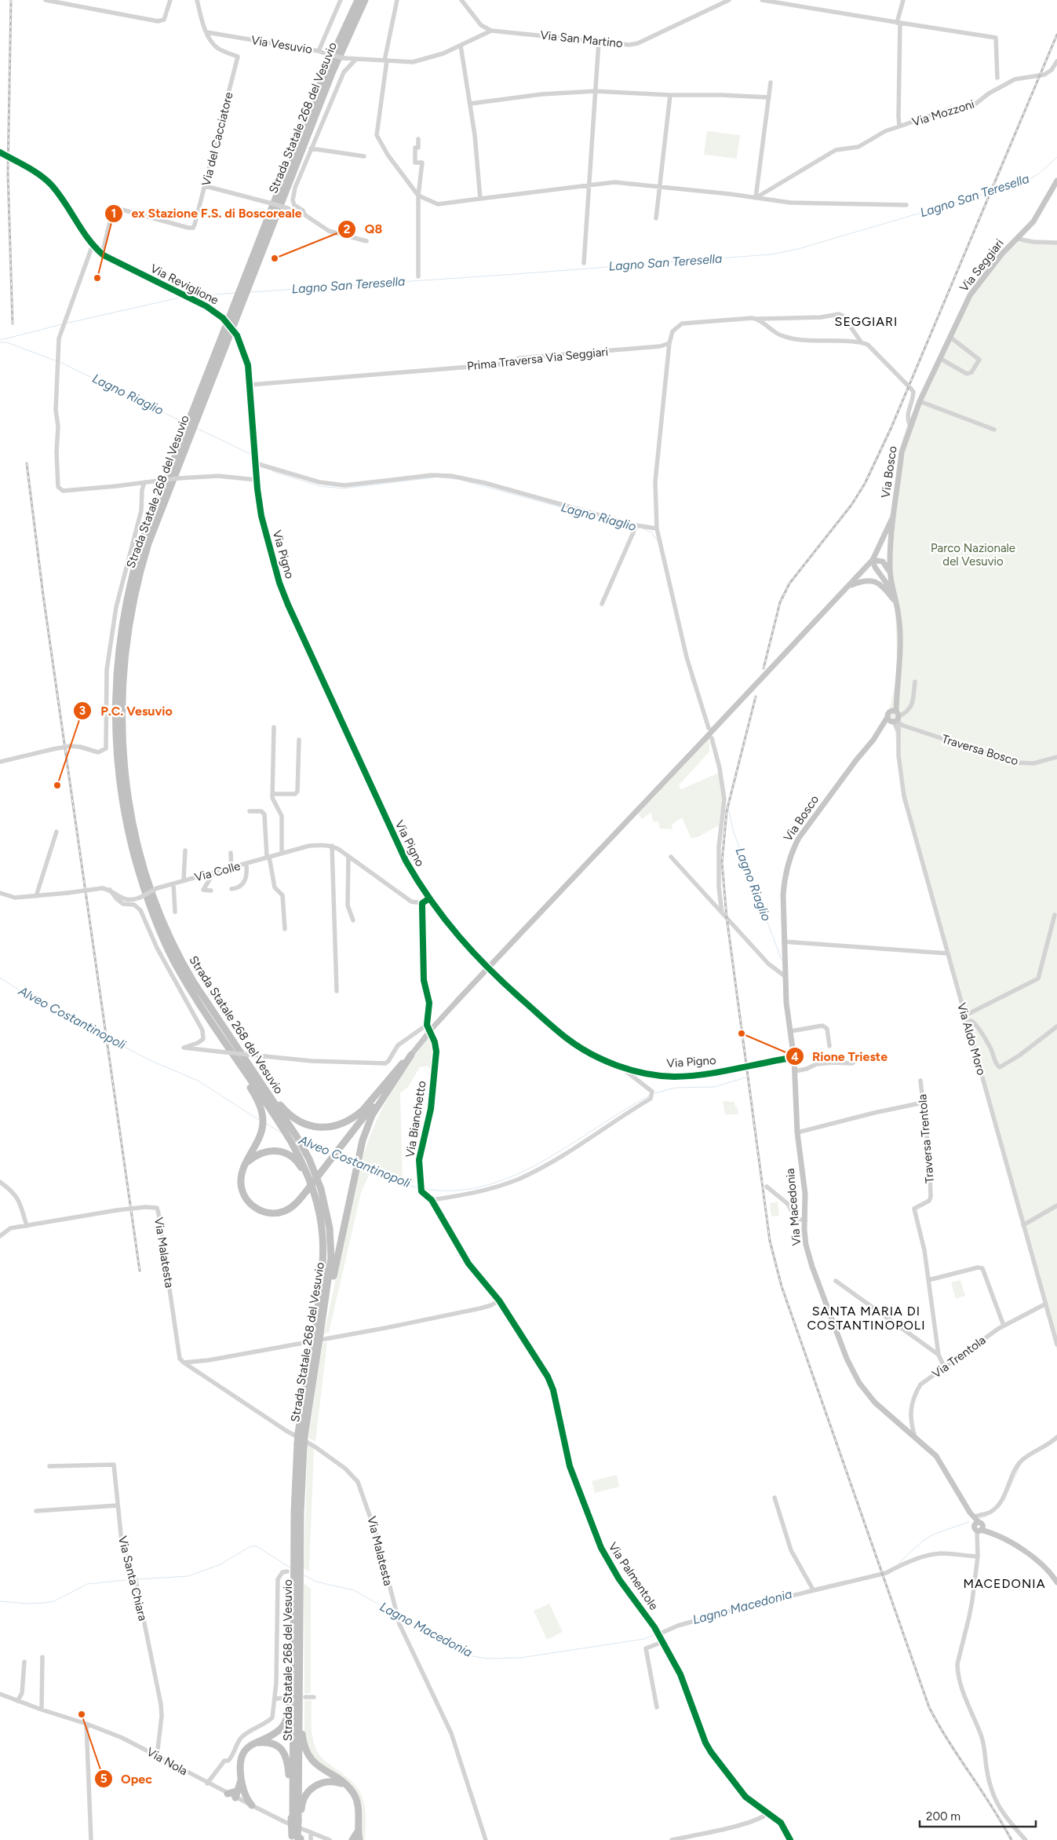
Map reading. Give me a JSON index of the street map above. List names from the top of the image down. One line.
{"streets":{"highway":["Strada Statale 268 del Vesuvio"],"main road":["Via Seggiari","Via Bosco","Via Macedonia"],"street":["Via San Martino","Via Vesuvio","Via Mozzoni","Via del Cacciatore","Via Reviglione","Prima Traversa Via Seggiari","Via Pigno","Traversa Bosco","Via Colle","Via Aldo Moro","Via Bianchetto","Traversa Trentola","Via Malatesta","Via Trentola","Via Palmentole","Via Santa Chiara","Via Nola"]},"crossings":[["Via San Martino","Via Vesuvio"],["Via Vesuvio","Via del Cacciatore"],["Via del Cacciatore","Via Reviglione"],["Via Seggiari","Via Bosco"],["Via Reviglione","Prima Traversa Via Seggiari"],["Via Reviglione","Via Pigno"],["Prima Traversa Via Seggiari","Via Pigno"],["Via Bosco","Via Pigno"],["Via Bosco","Traversa Bosco"],["Via Bosco","Via Aldo Moro"],["Via Bosco","Via Macedonia"],["Via Pigno","Via Macedonia"],["Traversa Bosco","Via Aldo Moro"],["Via Aldo Moro","Via Trentola"],["Via Bianchetto","Via Palmentole"],["Traversa Trentola","Via Trentola"],["Via Macedonia","Via Trentola"],["Via Santa Chiara","Via Nola"]],"districts":["SEGGIARI","SANTA MARIA DI COSTANTINOPOLI","MACEDONIA"],"water":["Lagno San Teresella","Lagno Riaglio","Alveo Costantinopoli","Lagno Macedonia"],"parks":["Parco Nazionale del Vesuvio"],"places":["Q8","ex Stazione F.S. di Boscoreale","P.C. Vesuvio","Rione Trieste","Opec"],"scale_bar":"200 m"}
